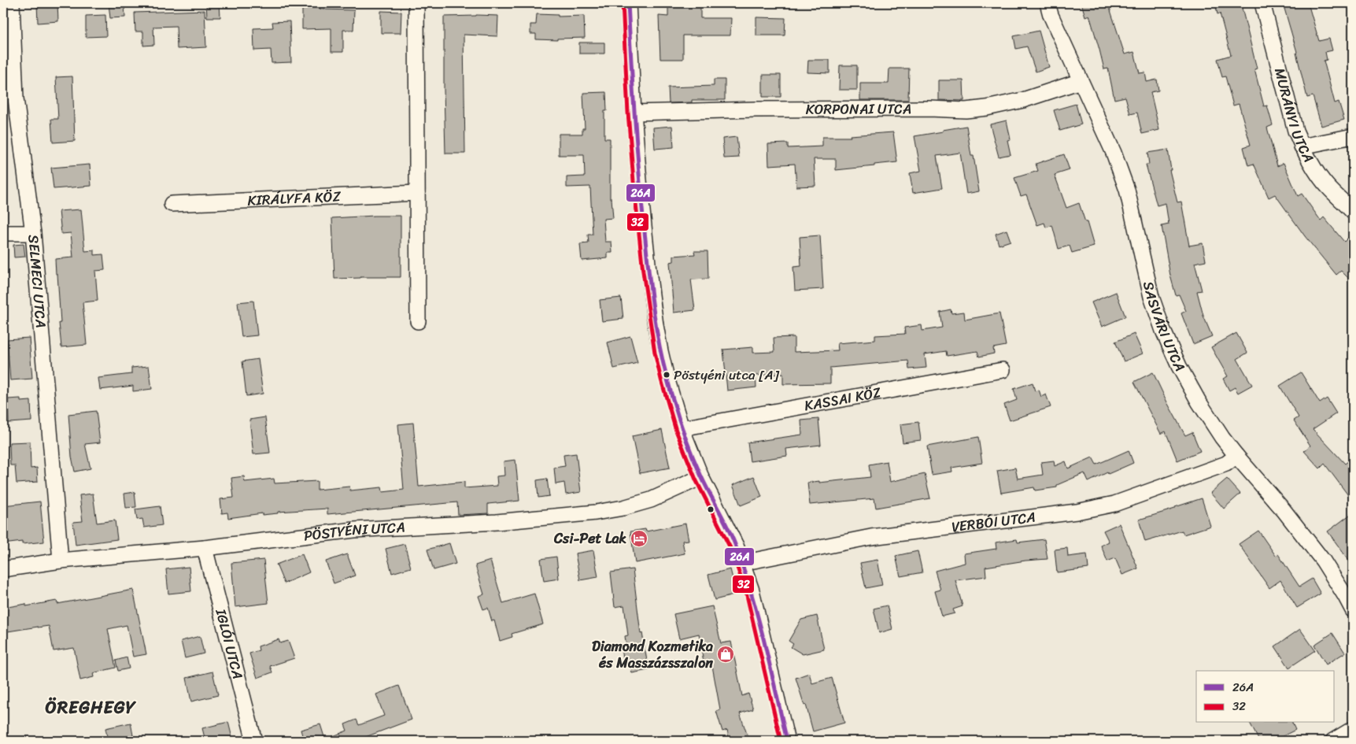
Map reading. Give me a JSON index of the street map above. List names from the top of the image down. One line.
{"streets":{"street":["KORPONAI UTCA","MURÁNYI UTCA","KIRÁLYFA KÖZ","SELMECI UTCA","SASVÁRI UTCA","KASSAI KÖZ","VERBÓI UTCA","PÖSTYÉNI UTCA","IGLÓI UTCA"]},"crossings":[["KORPONAI UTCA","SASVÁRI UTCA"],["SELMECI UTCA","PÖSTYÉNI UTCA"],["SASVÁRI UTCA","VERBÓI UTCA"],["PÖSTYÉNI UTCA","IGLÓI UTCA"]],"districts":["ÖREGHEGY"],"places":{"other":["Pöstyéni utca [A]"],"hotel":["Csi-Pet Lak"],"shop":["Diamond Kozmetika és Masszázsszalon"]},"lines":["transit line 26A","transit line 32"],"legend":["26A","32"]}
